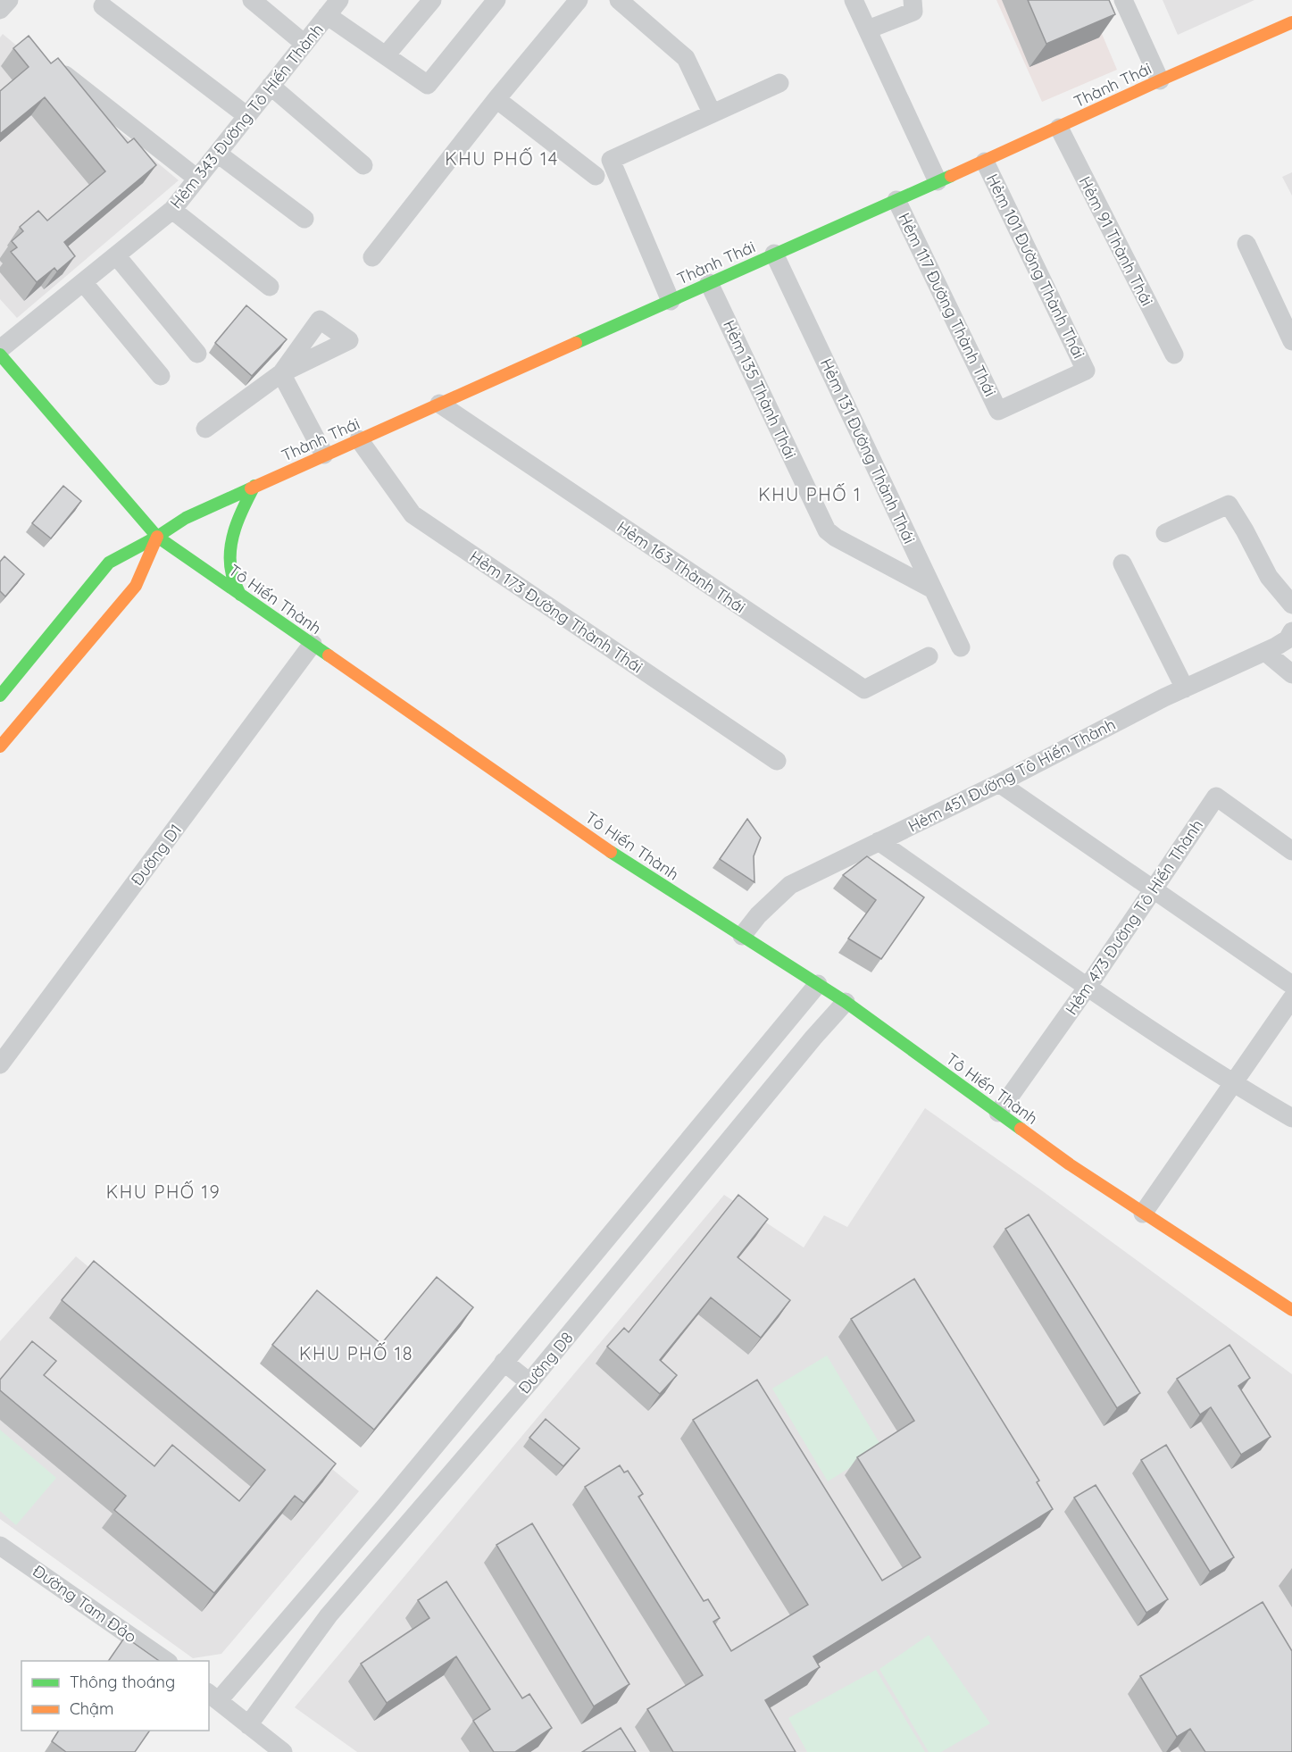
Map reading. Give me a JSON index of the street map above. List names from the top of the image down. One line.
{"streets":{"main road":["Thành Thái","Tô Hiến Thành"],"street":["Hẻm 343 Đường Tô Hiến Thành","Hẻm 91 Thành Thái","Hẻm 101 Đường Thành Thái","Hẻm 117 Đường Thành Thái","Hẻm 135 Thành Thái","Hẻm 131 Đường Thành Thái","Hẻm 163 Thành Thái","Hẻm 173 Đường Thành Thái","Hẻm 451 Đường Tô Hiến Thành","Đường D1","Hẻm 473 Đường Tô Hiến Thành","Đường D8","Đường Tam Đảo"]},"crossings":[["Thành Thái","Hẻm 91 Thành Thái"],["Thành Thái","Hẻm 101 Đường Thành Thái"],["Thành Thái","Hẻm 117 Đường Thành Thái"],["Thành Thái","Hẻm 135 Thành Thái"],["Thành Thái","Hẻm 131 Đường Thành Thái"],["Thành Thái","Hẻm 163 Thành Thái"],["Thành Thái","Tô Hiến Thành"],["Thành Thái","Hẻm 173 Đường Thành Thái"],["Hẻm 101 Đường Thành Thái","Hẻm 117 Đường Thành Thái"],["Hẻm 135 Thành Thái","Hẻm 131 Đường Thành Thái"],["Tô Hiến Thành","Hẻm 451 Đường Tô Hiến Thành"],["Tô Hiến Thành","Đường D1"],["Tô Hiến Thành","Hẻm 473 Đường Tô Hiến Thành"],["Tô Hiến Thành","Đường D8"]],"districts":["KHU PHỐ 14","KHU PHỐ 1","KHU PHỐ 19","KHU PHỐ 18"],"legend":["Thông thoáng","Chậm"]}
